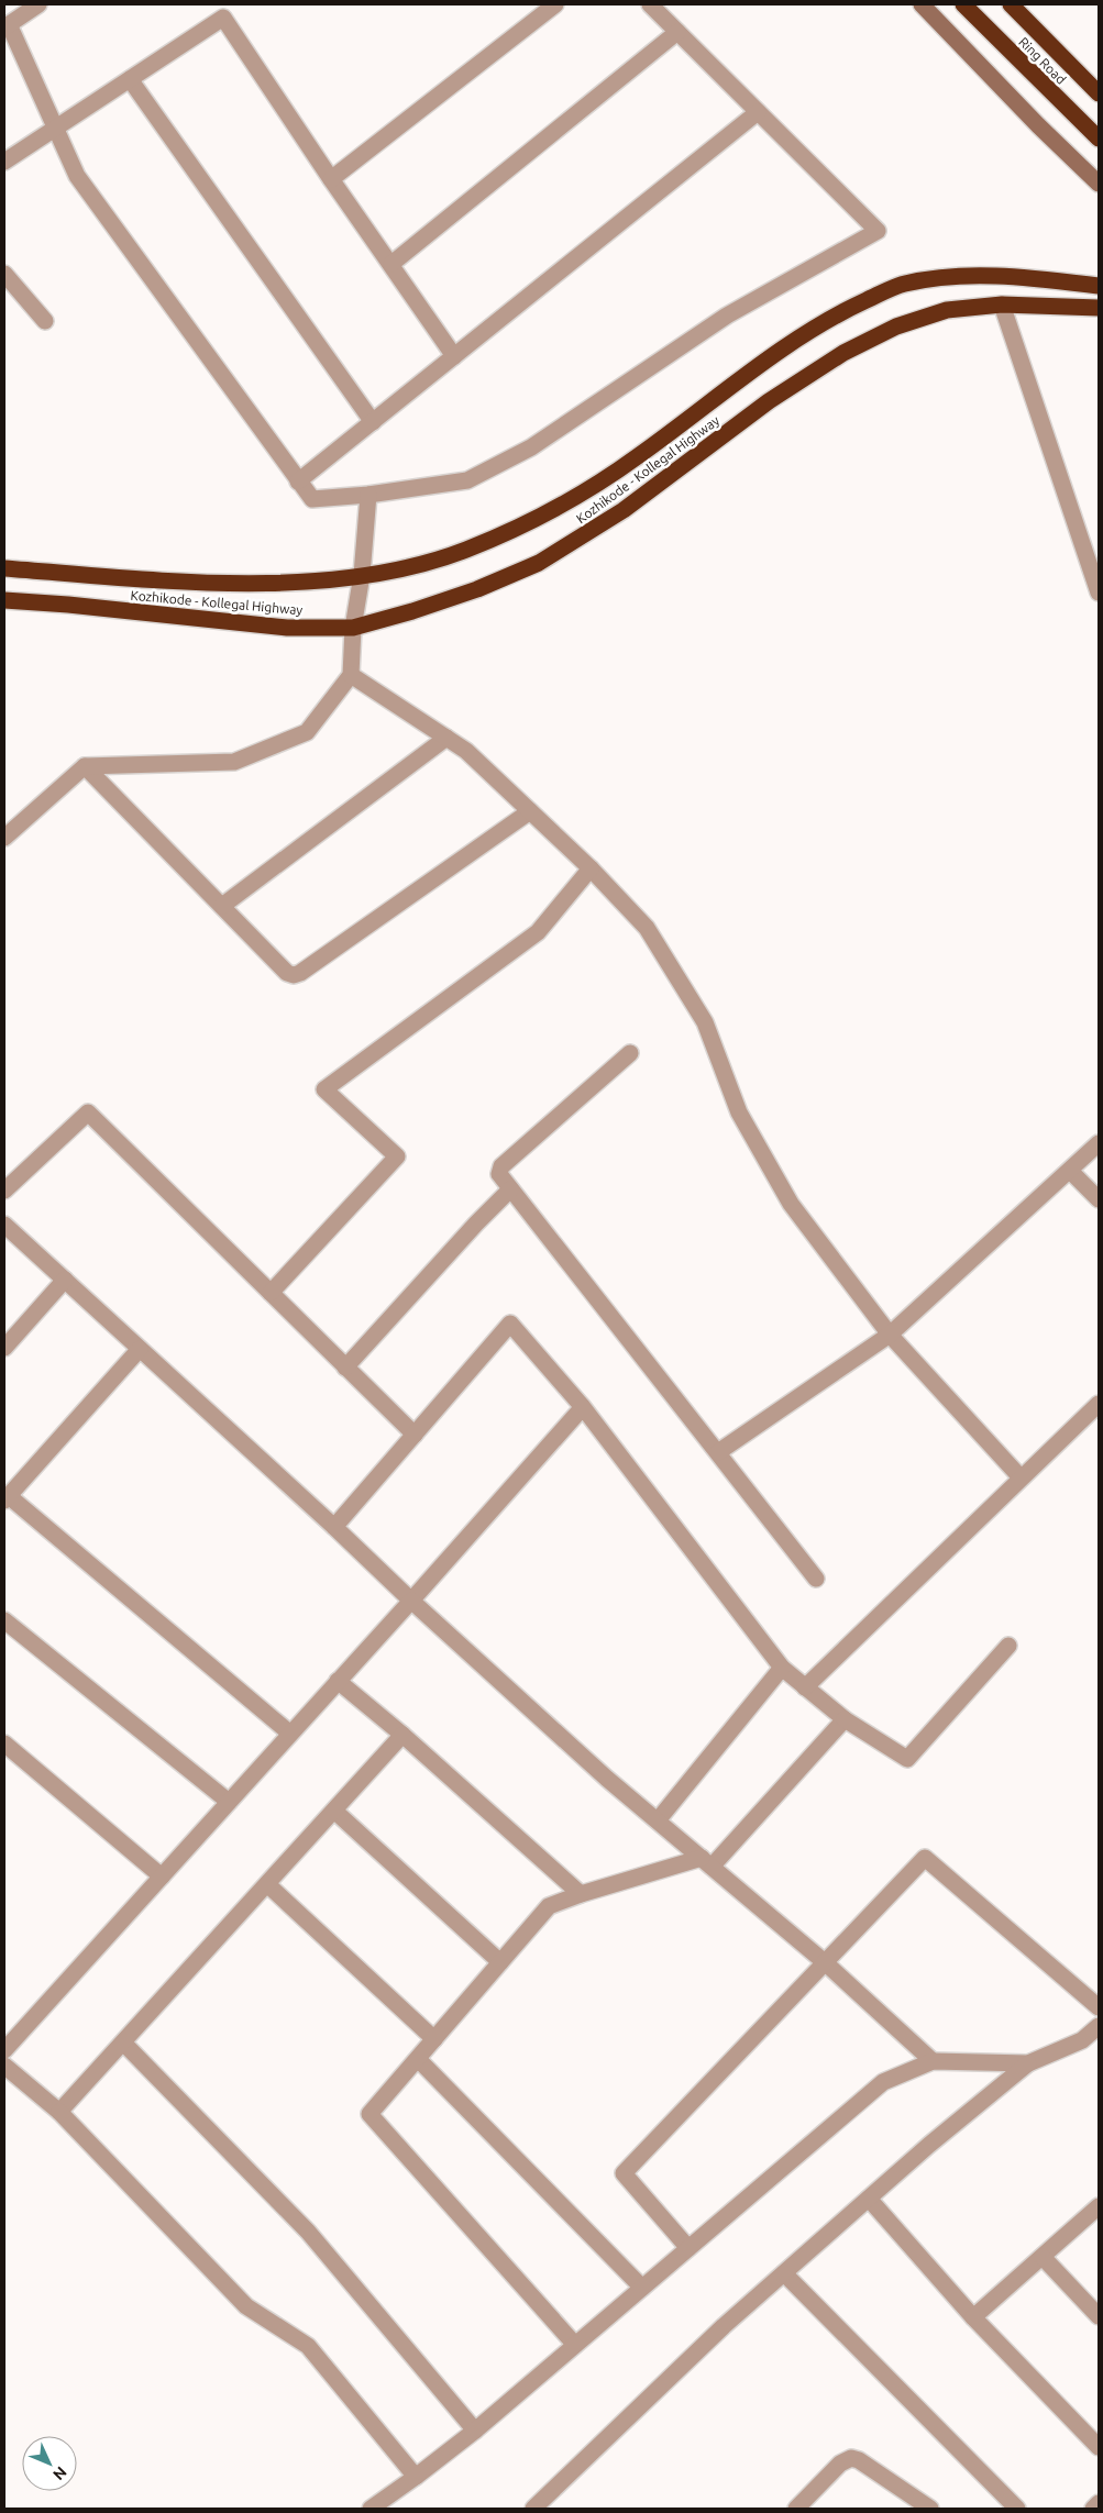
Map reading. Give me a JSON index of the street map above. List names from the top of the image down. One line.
{"streets":{"highway":["Ring Road","Kozhikode - Kollegal Highway"]},"north":"bottom right"}
